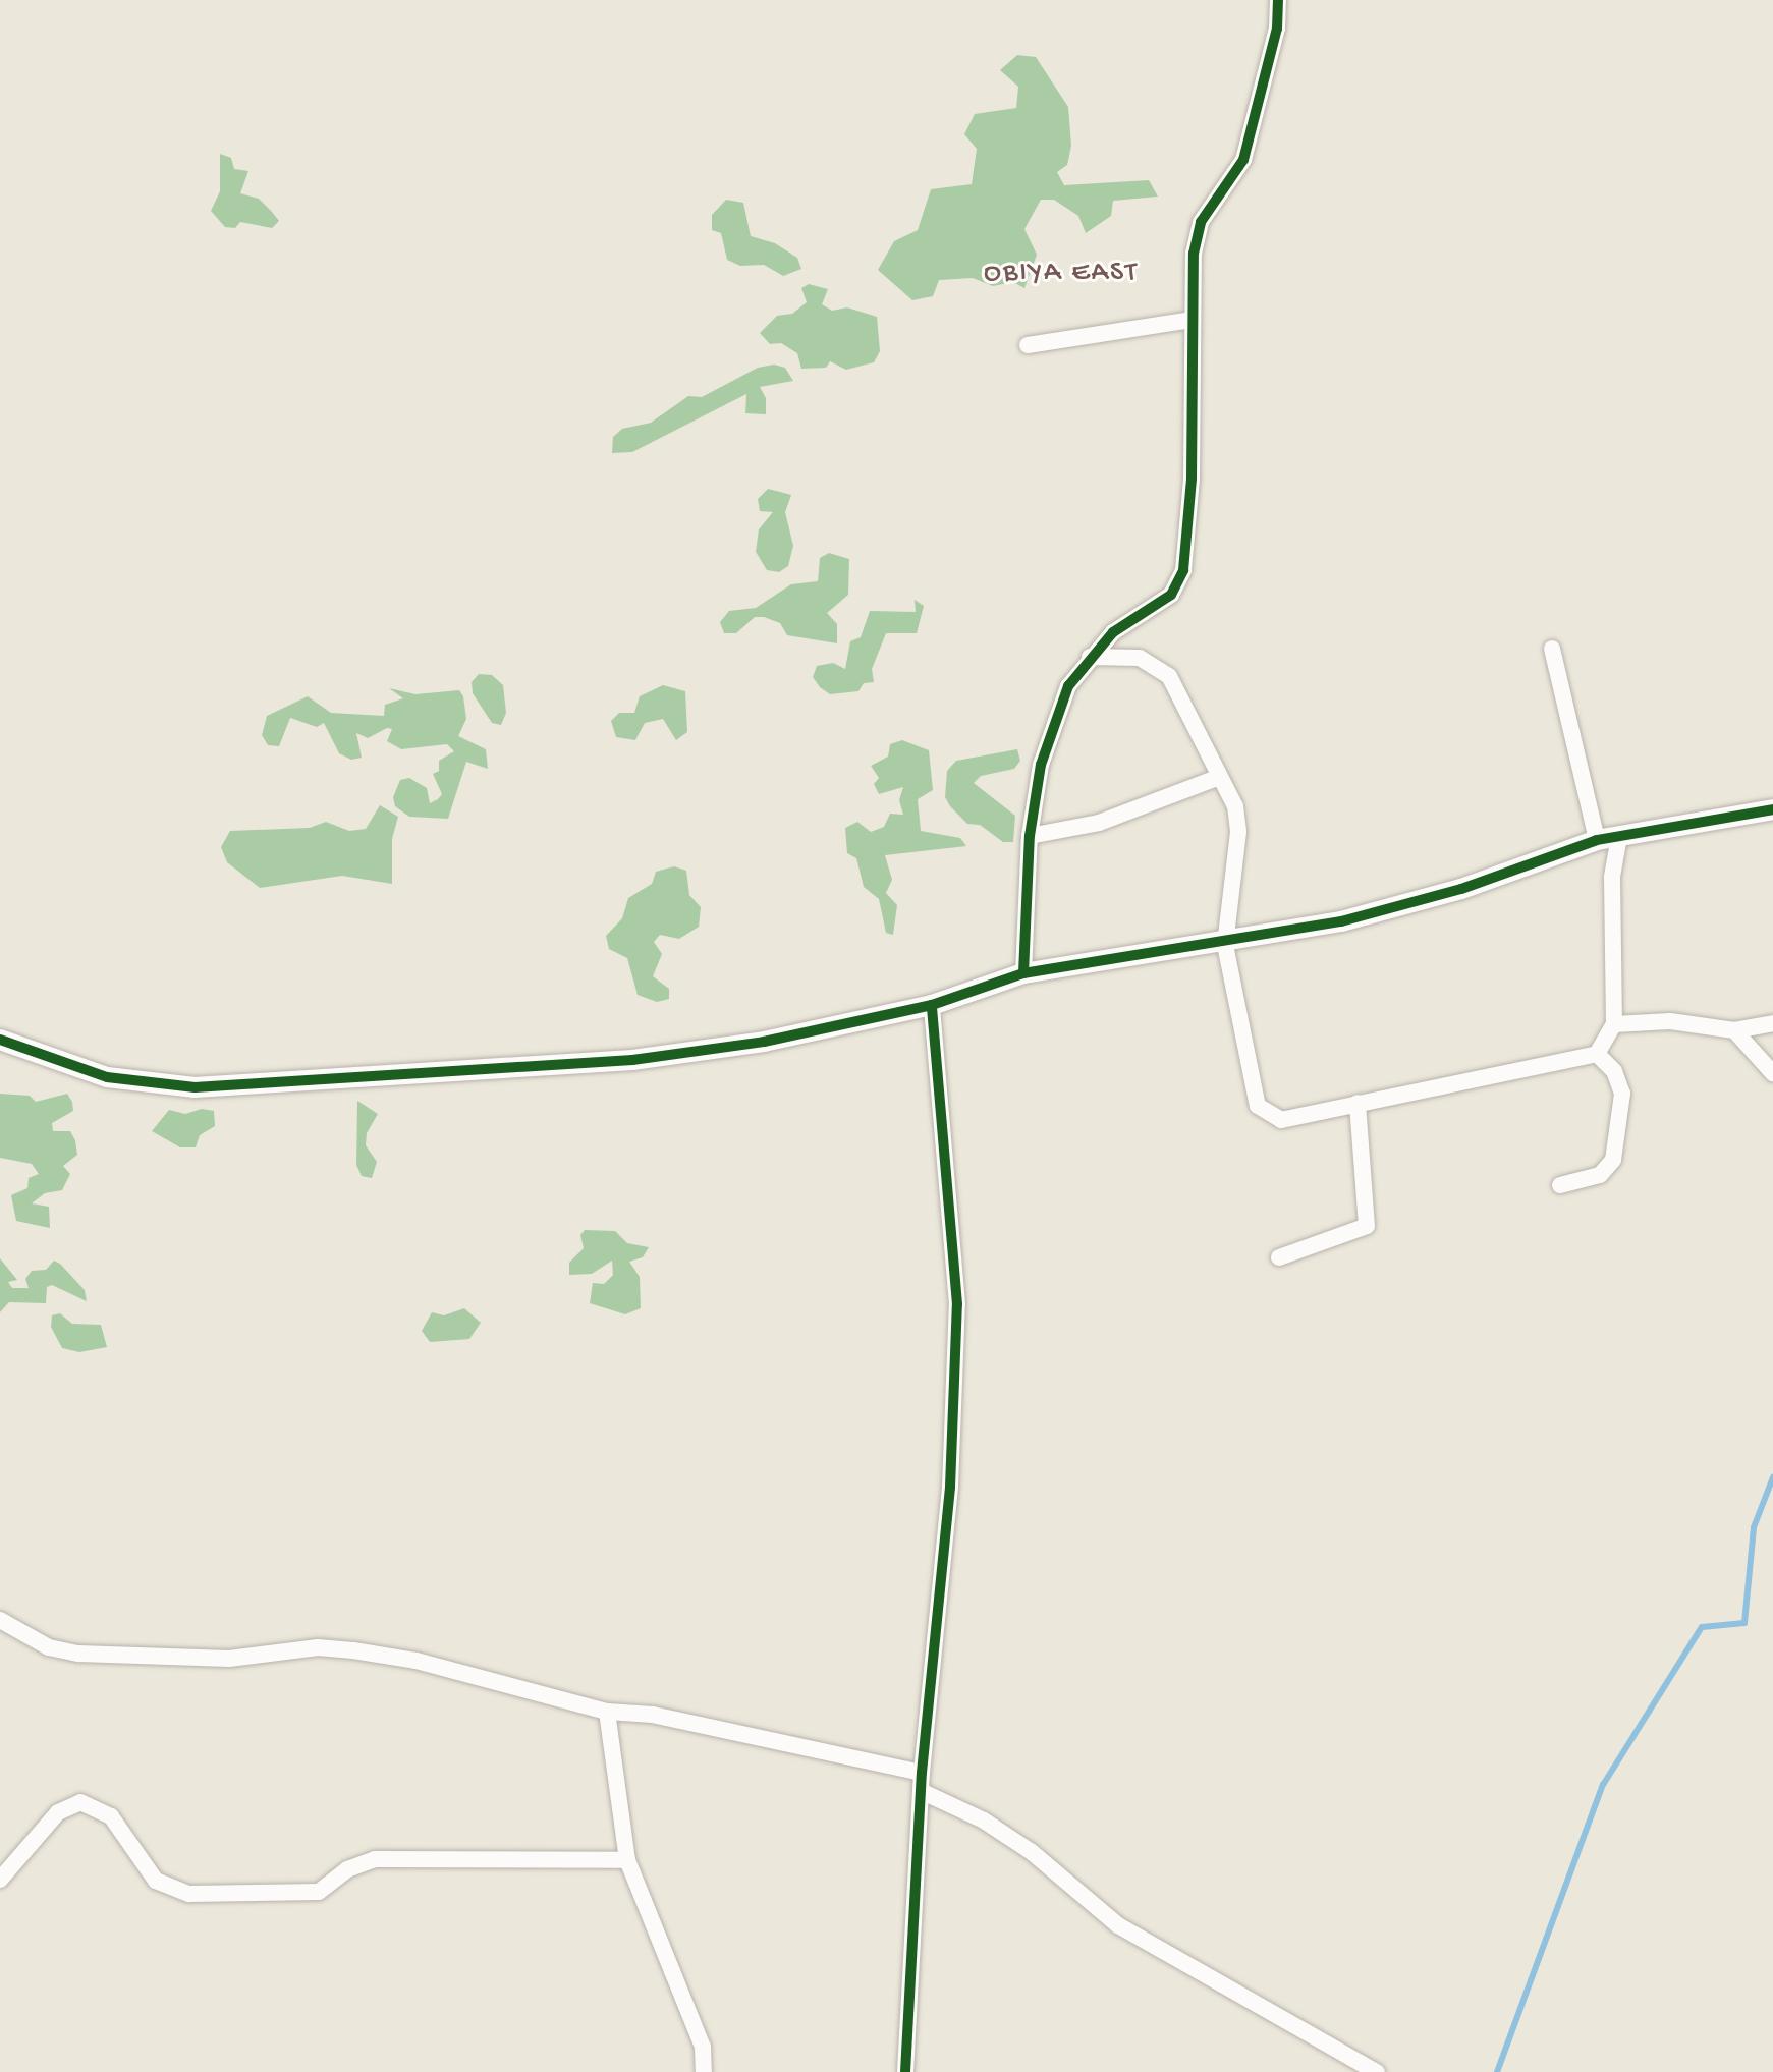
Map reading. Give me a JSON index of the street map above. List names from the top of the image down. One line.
{"districts":["OBIYA EAST"]}
